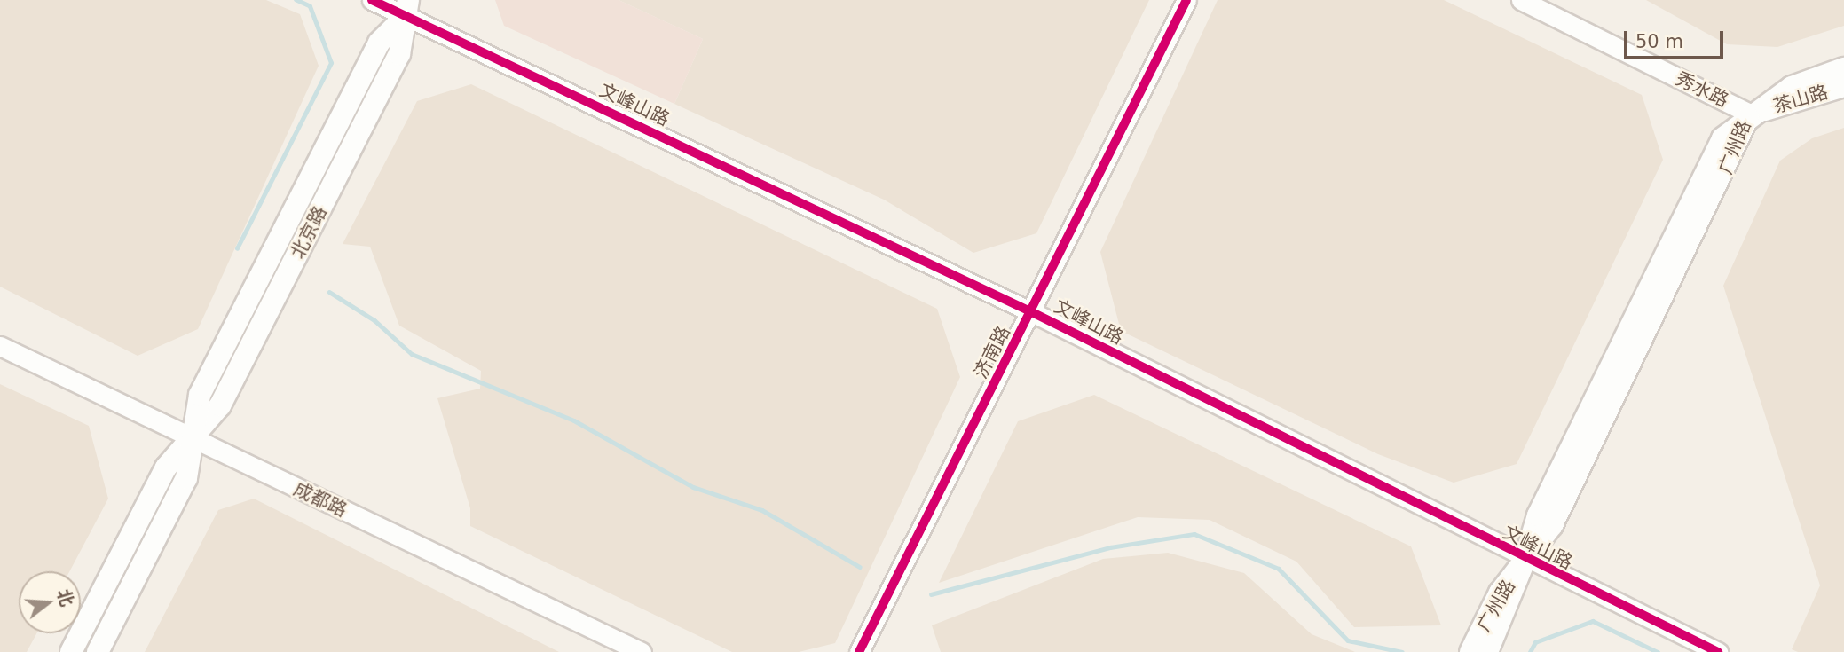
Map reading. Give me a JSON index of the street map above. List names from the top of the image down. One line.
{"streets":{"main road":["茶山路","广州路","北京路"],"street":["秀水路","文峰山路","济南路","成都路"]},"crossings":[["秀水路","茶山路"],["秀水路","广州路"],["茶山路","广州路"],["文峰山路","广州路"],["文峰山路","北京路"],["文峰山路","济南路"],["北京路","成都路"]],"scale_bar":"50 m","north":"right"}
